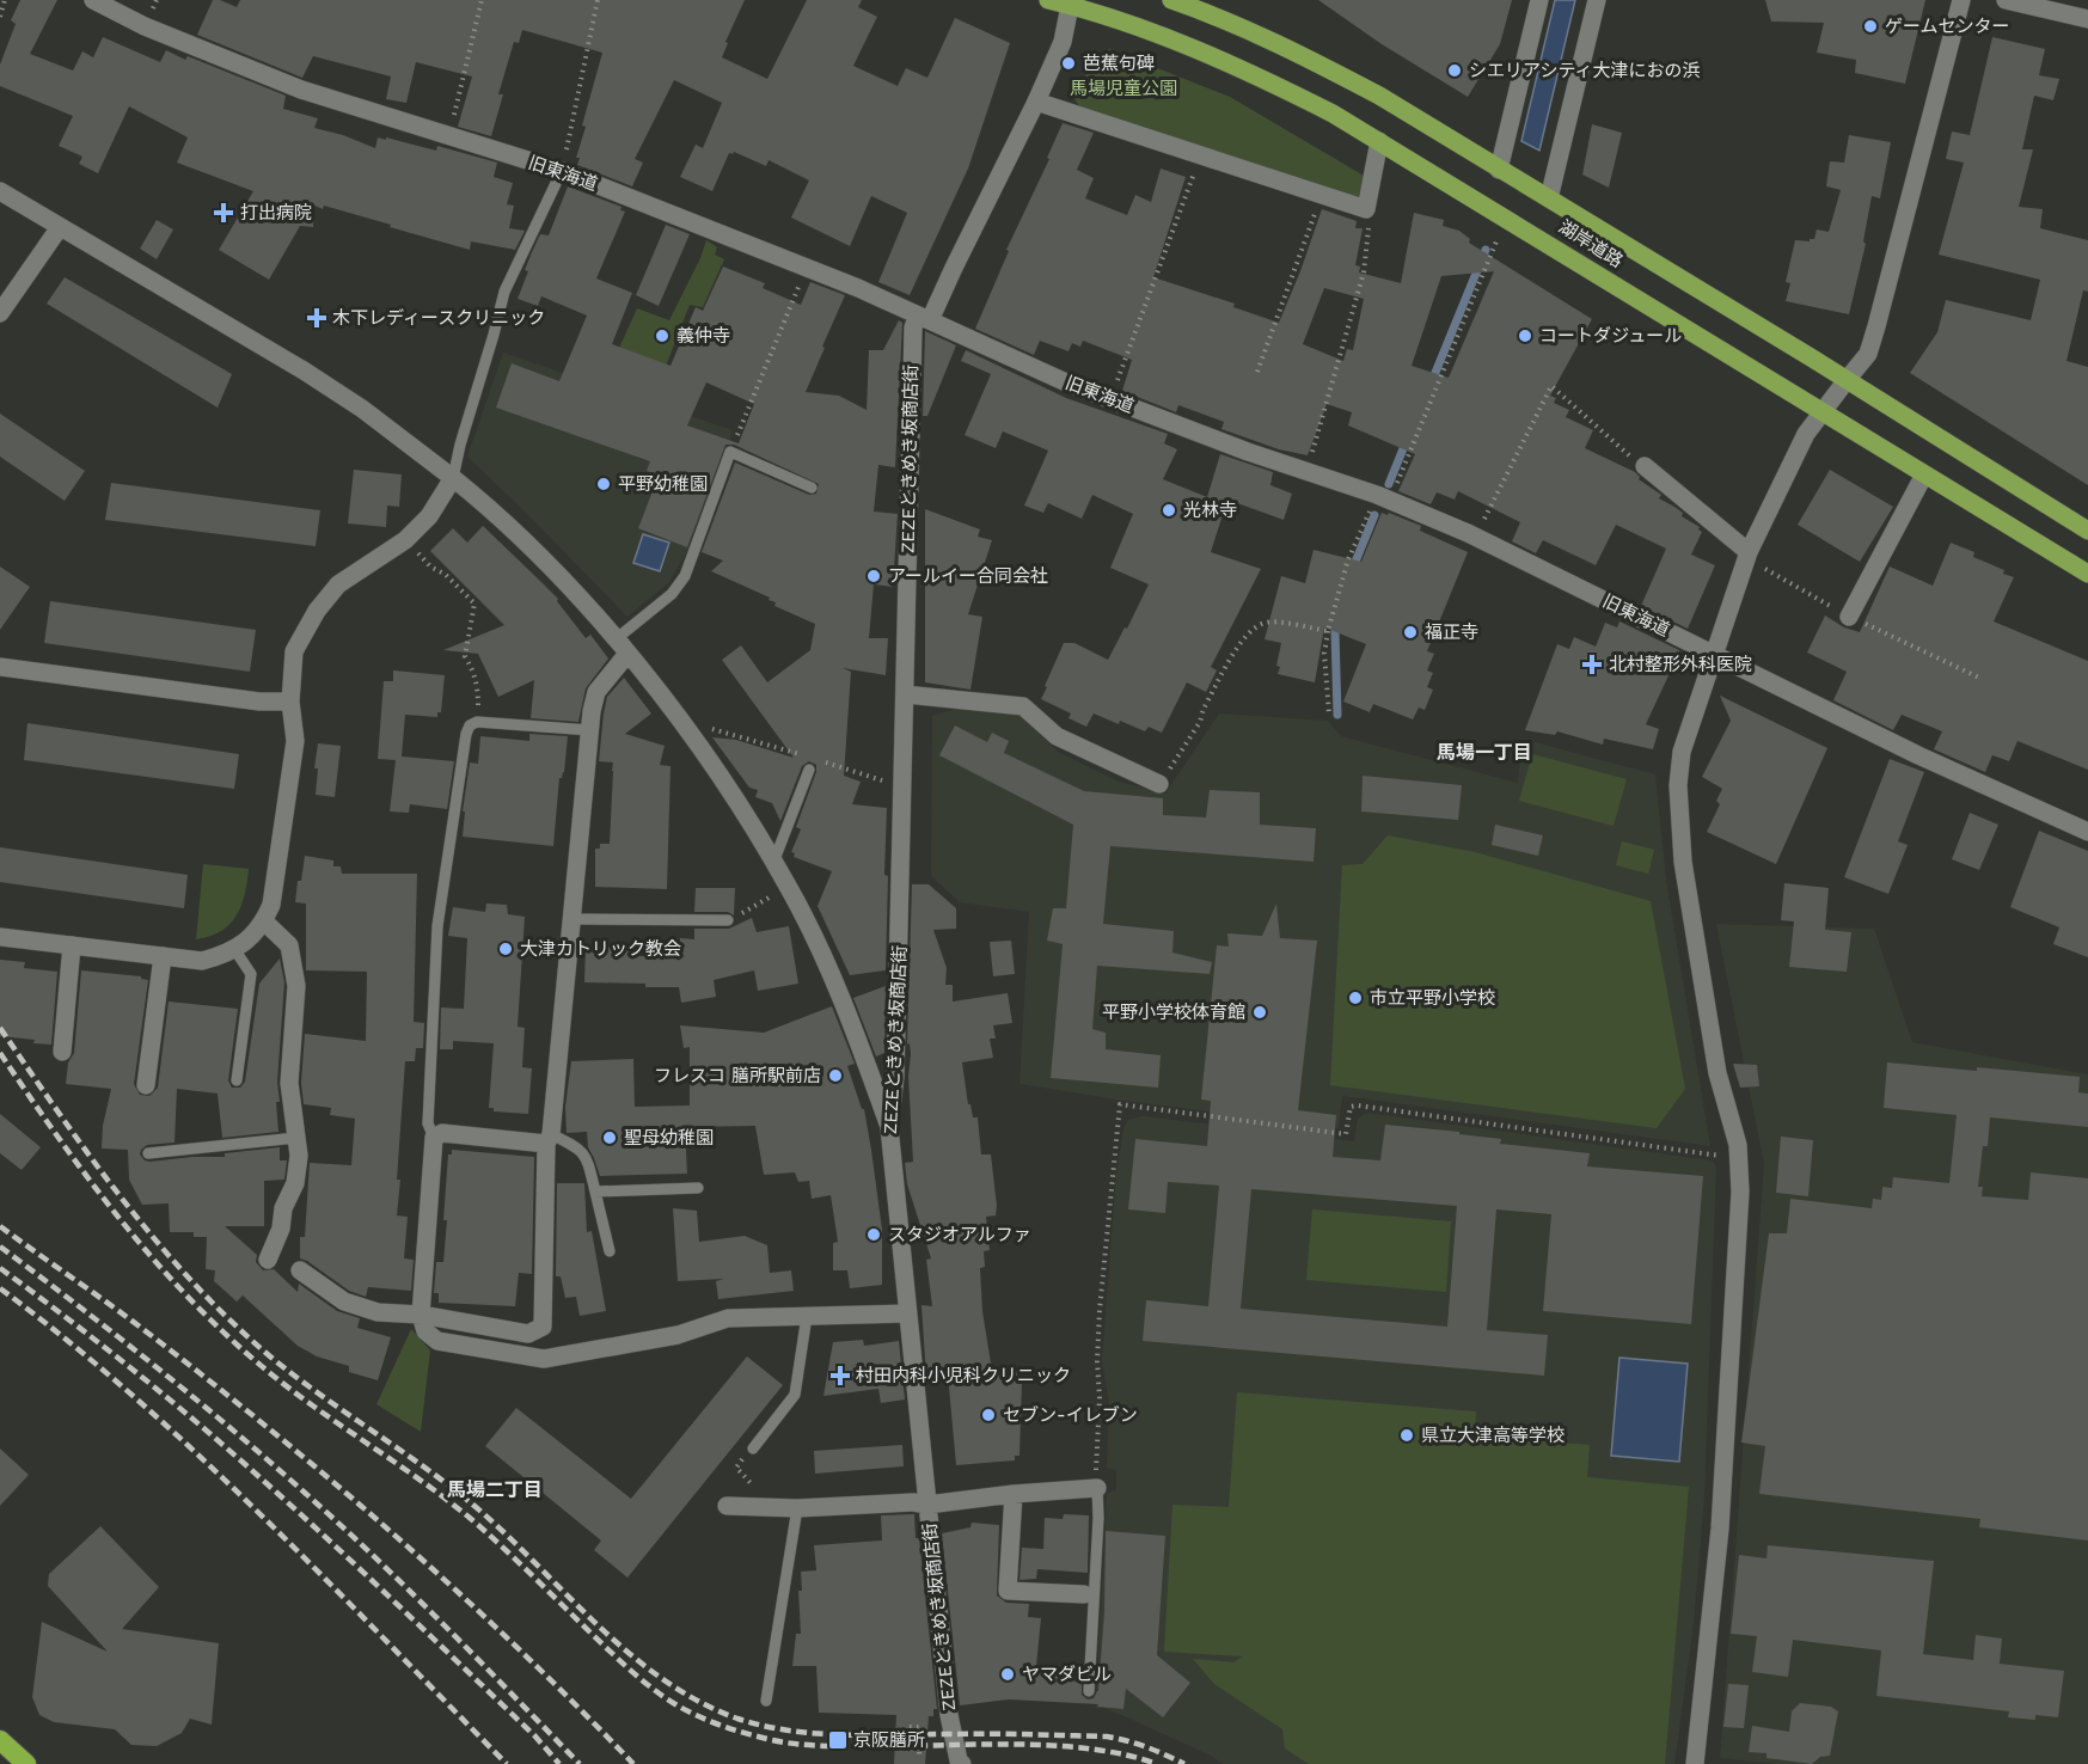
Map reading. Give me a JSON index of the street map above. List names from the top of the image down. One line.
{"streets":{"main road":["湖岸道路"],"street":["旧東海道","ZEZEときめき坂商店街"]},"crossings":[["旧東海道","ZEZEときめき坂商店街"],["湖岸道路","ZEZEときめき坂商店街"]],"districts":["馬場一丁目","馬場二丁目"],"parks":["馬場児童公園"],"places":{"other":["ゲームセンター","芭蕉句碑","シエリアシティ大津におの浜","義仲寺","コートダジュール","平野幼稚園","光林寺","アールイー合同会社","福正寺","大津カトリック教会","市立平野小学校","平野小学校体育館","フレスコ 膳所駅前店","聖母幼稚園","スタジオアルファ","セブン-イレブン","県立大津高等学校","ヤマダビル"],"health":["打出病院","木下レディースクリニック","北村整形外科医院","村田内科小児科クリニック"],"transit":["京阪膳所"]}}
